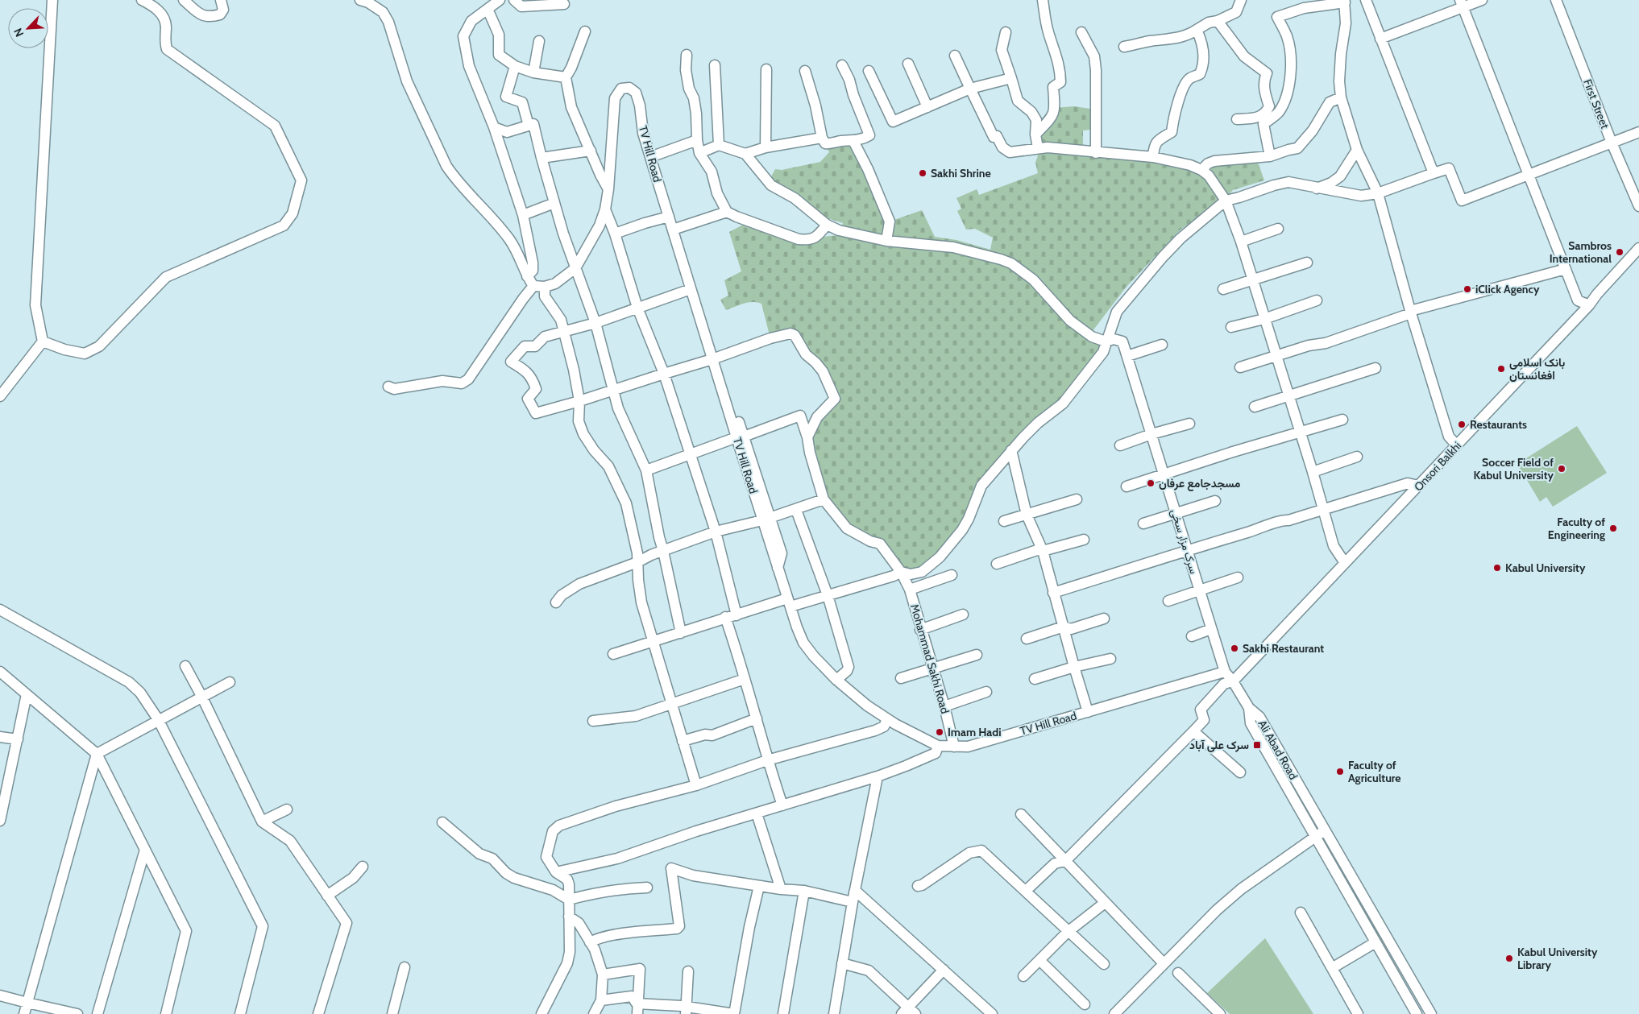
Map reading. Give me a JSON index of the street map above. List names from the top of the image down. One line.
{"streets":{"street":["First Street","TV Hill Road","Onsori Balkhi","سرک مزار سخی","Mohammad Sakhi Road","Ali Abad Road"]},"crossings":[["TV Hill Road","سرک مزار سخی"],["TV Hill Road","Mohammad Sakhi Road"]],"places":{"other":["Sakhi Shrine","Sambros International","iClick Agency","بانک اسلامی افغانستان","Restaurants","Soccer Field of Kabul University","مسجدجامع عرفان","Faculty of Engineering","Kabul University","Sakhi Restaurant","Imam Hadi","Faculty of Agriculture","Kabul University Library"],"transit":["سرک علی آباد"]},"north":"bottom left"}
